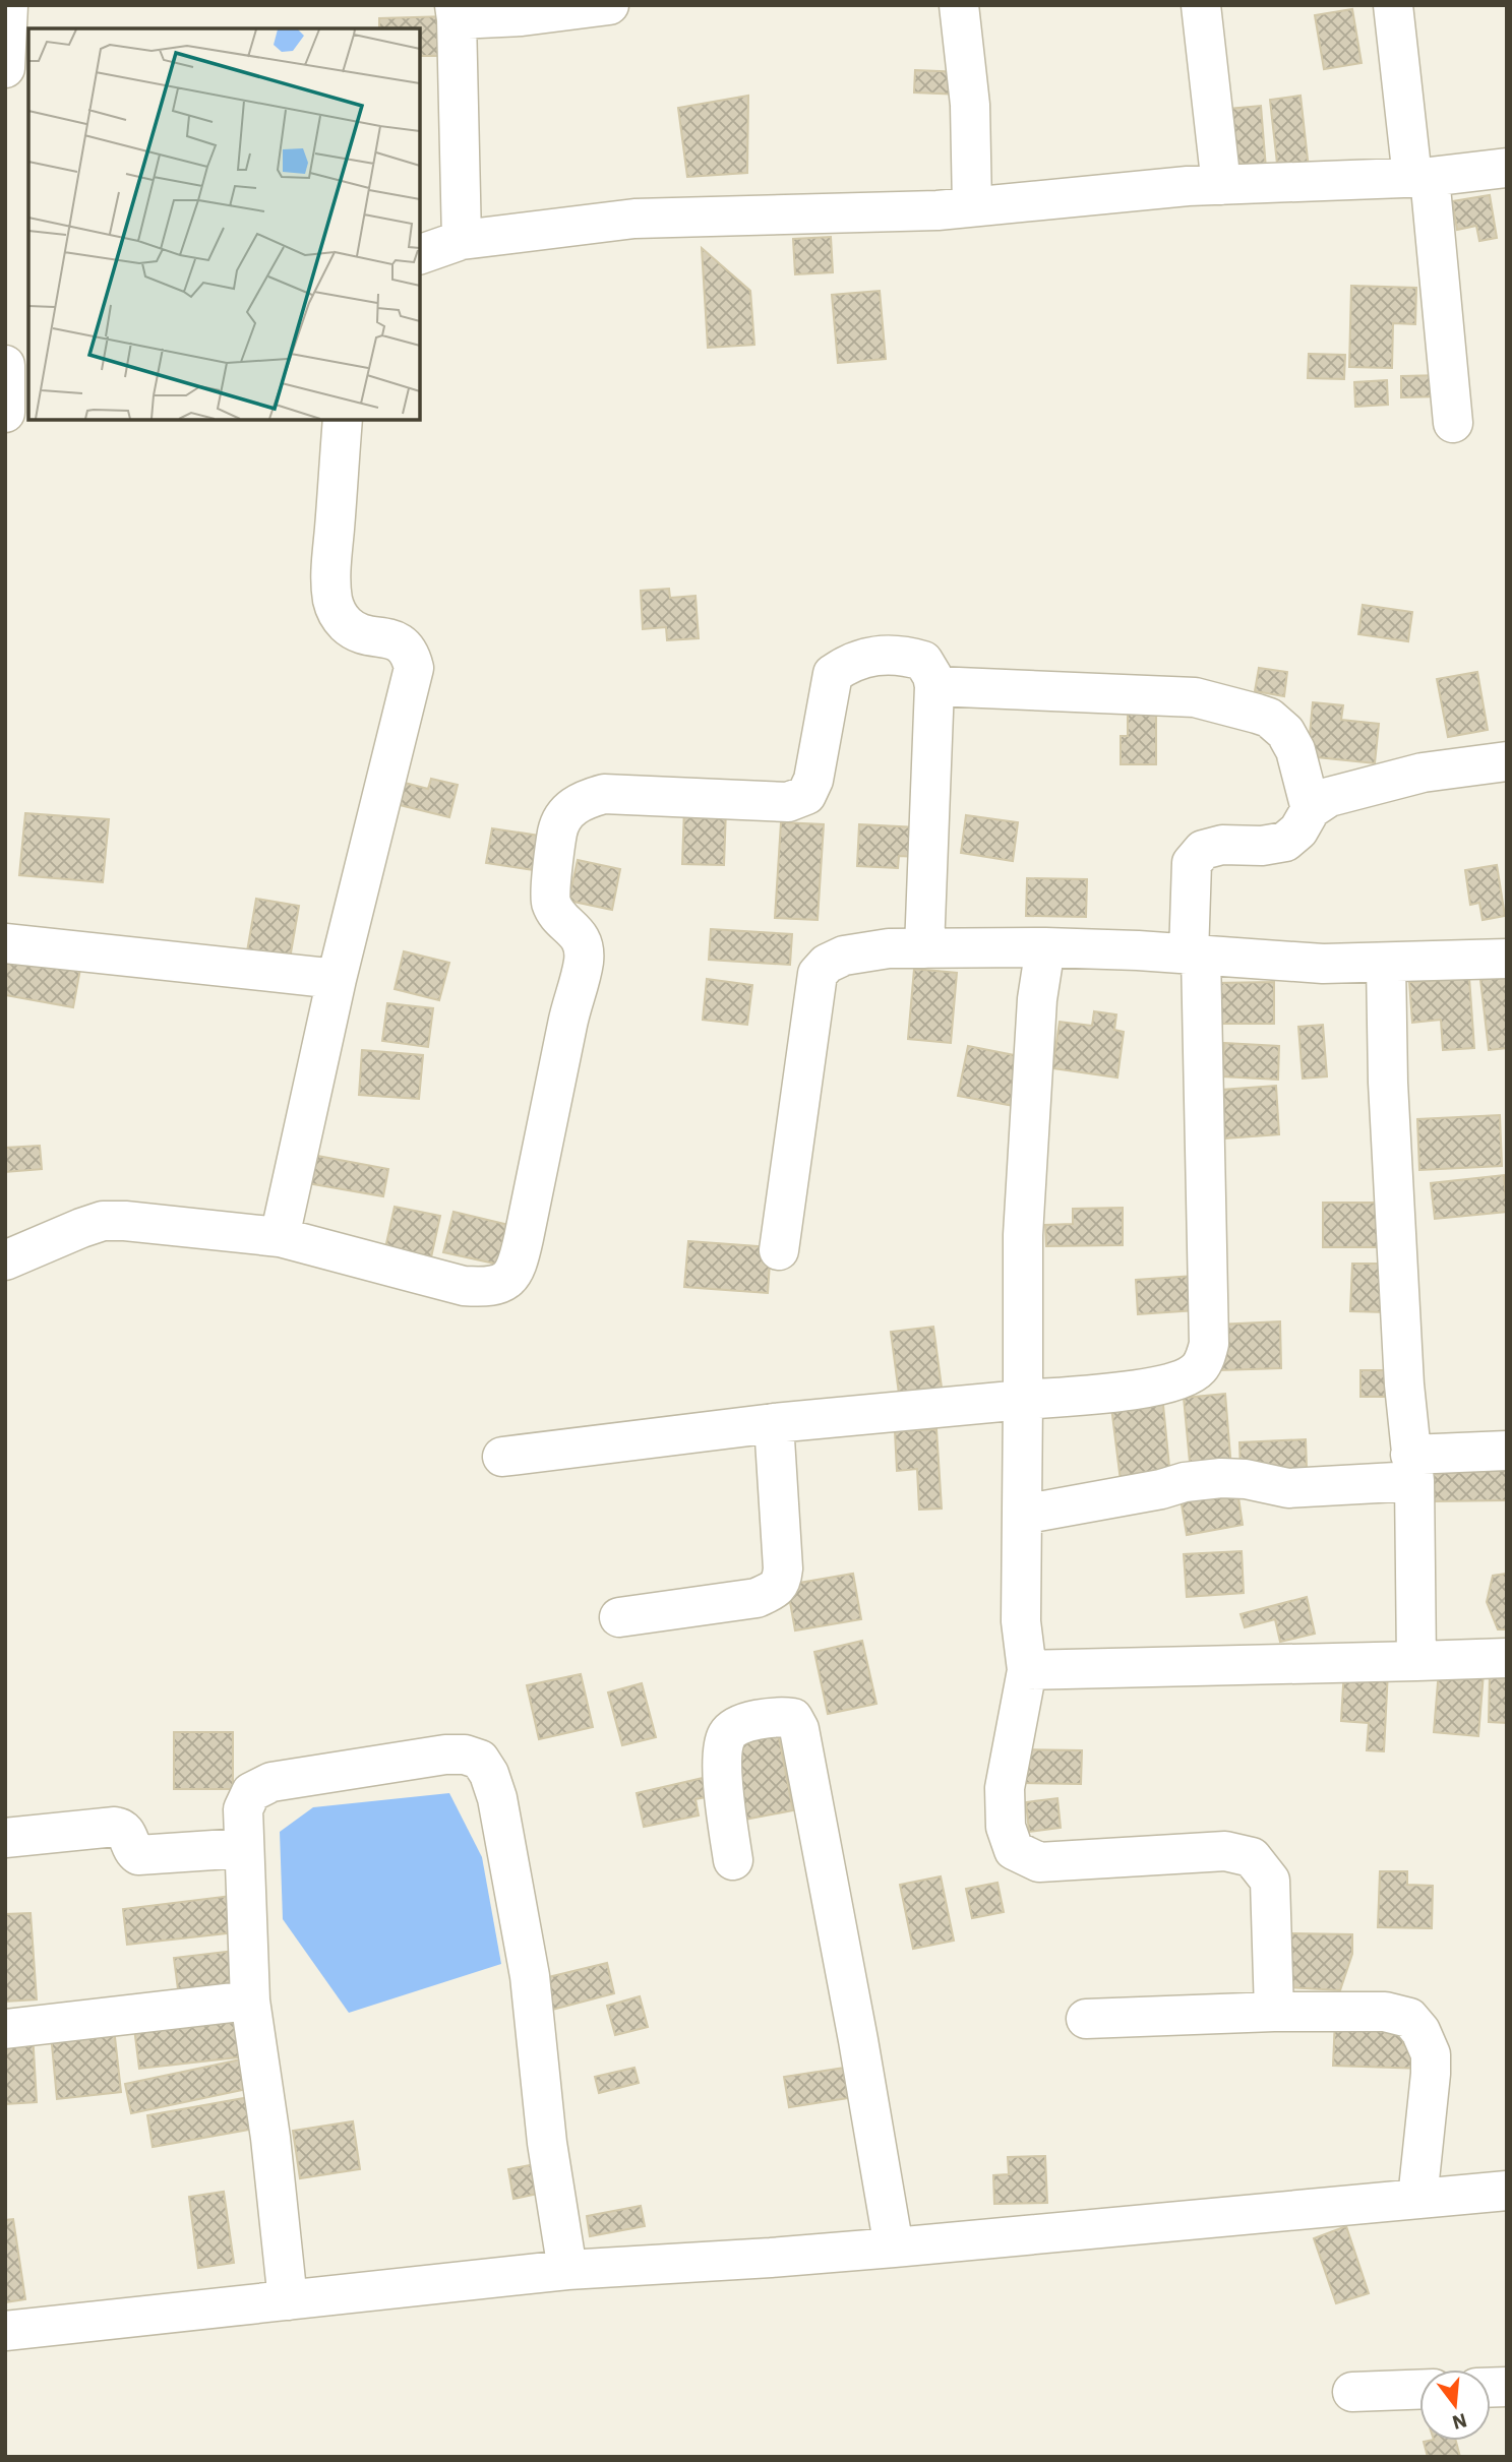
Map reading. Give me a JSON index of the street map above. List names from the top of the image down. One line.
{"north":"bottom"}
